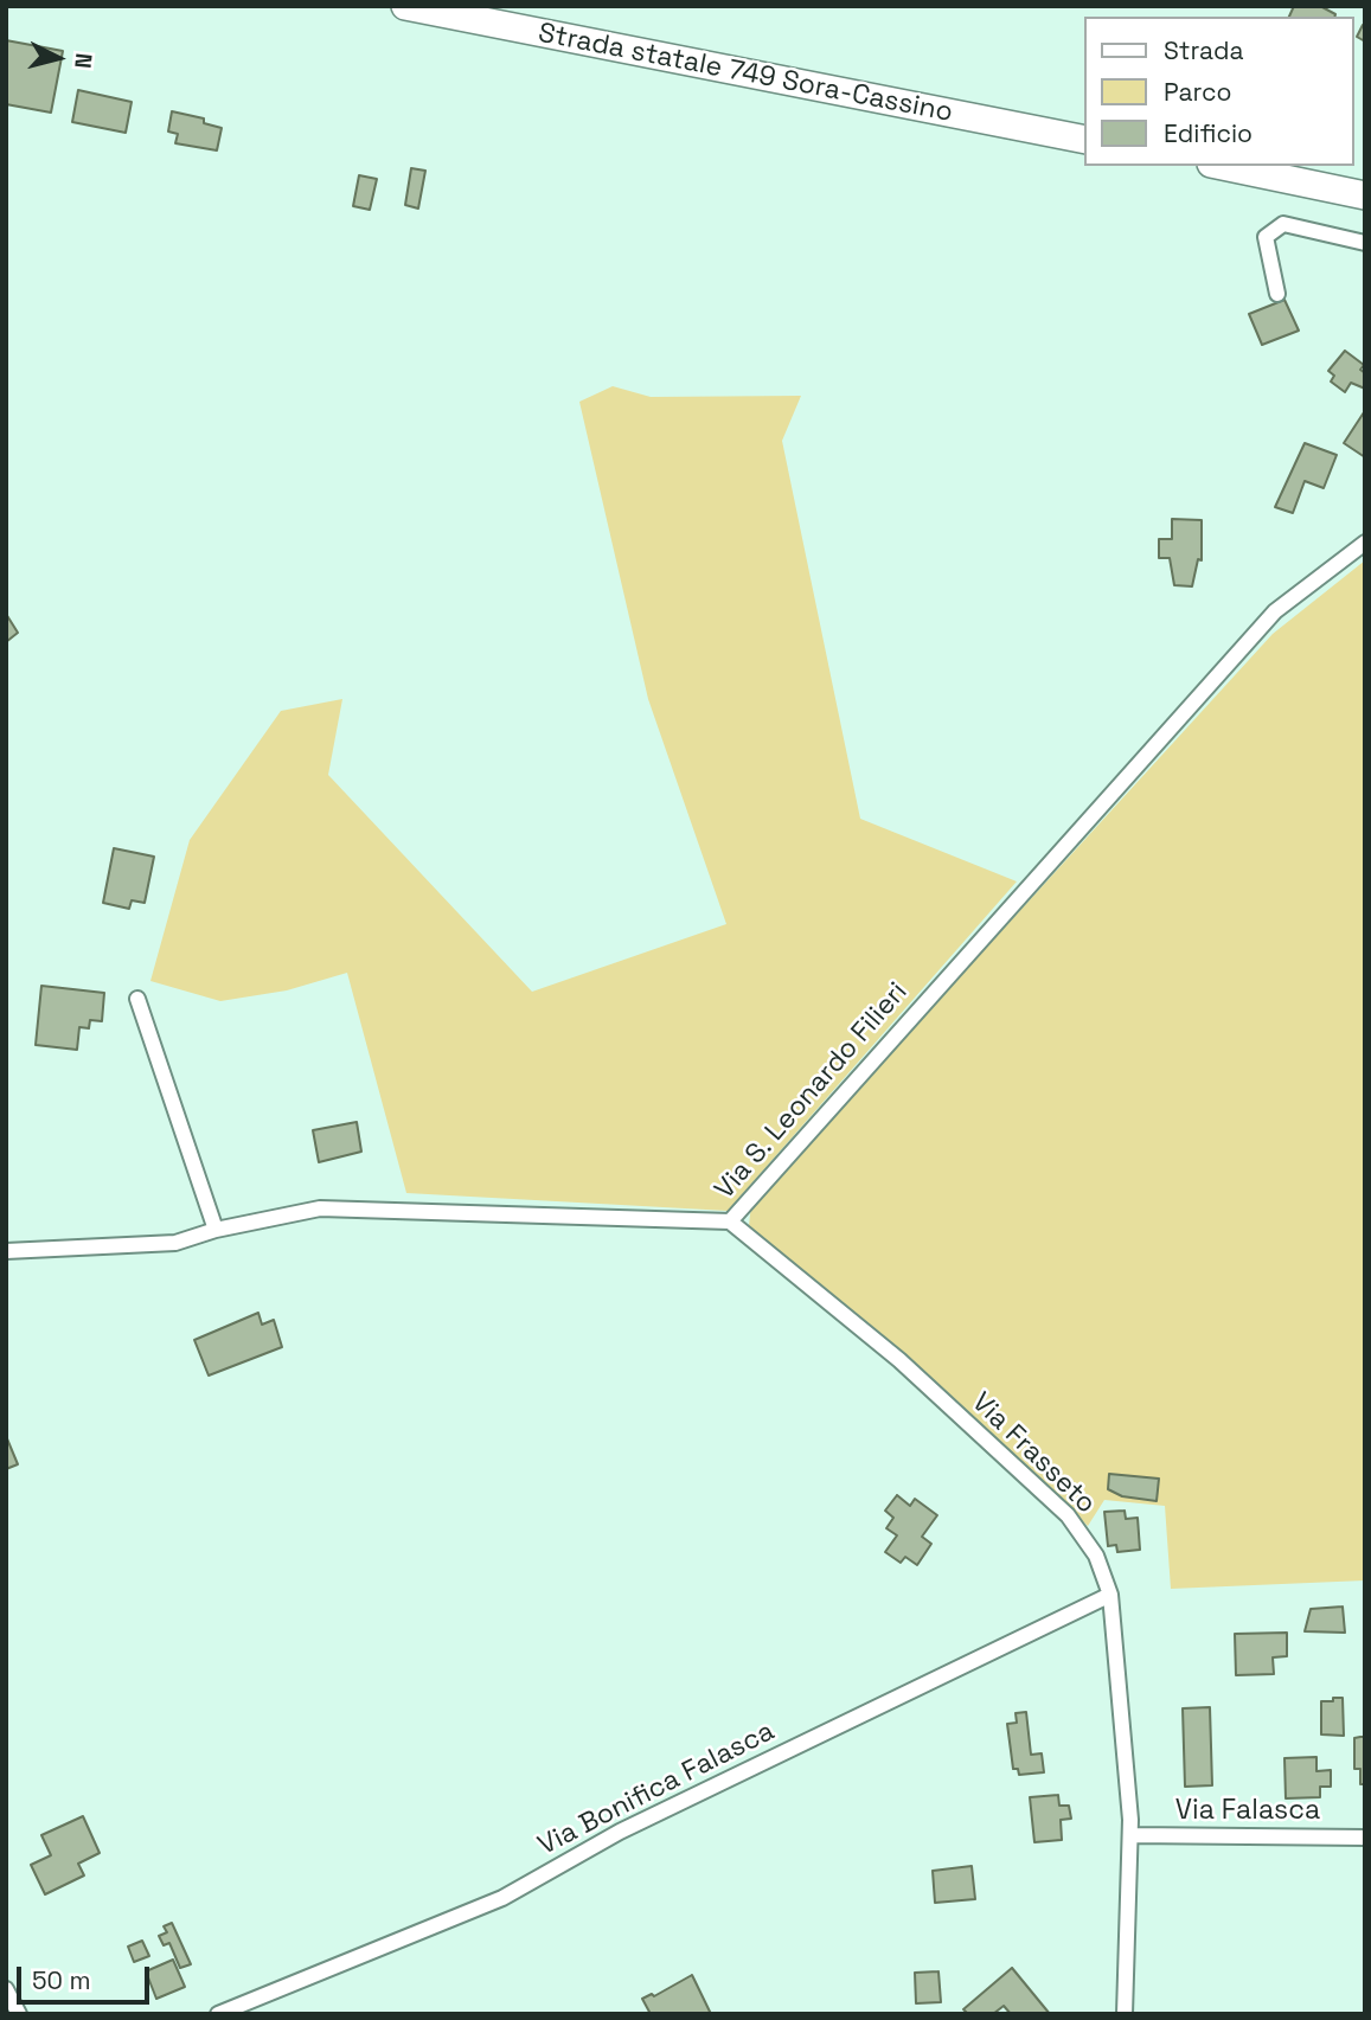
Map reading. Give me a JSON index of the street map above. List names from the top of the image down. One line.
{"streets":{"highway":["Strada statale 749 Sora-Cassino"],"street":["Via S. Leonardo Filieri","Via Frasseto","Via Bonifica Falasca","Via Falasca"]},"crossings":[["Via S. Leonardo Filieri","Via Frasseto"],["Via Frasseto","Via Bonifica Falasca"],["Via Frasseto","Via Falasca"]],"legend":["Strada","Parco","Edificio"],"scale_bar":"50 m","north":"right"}
